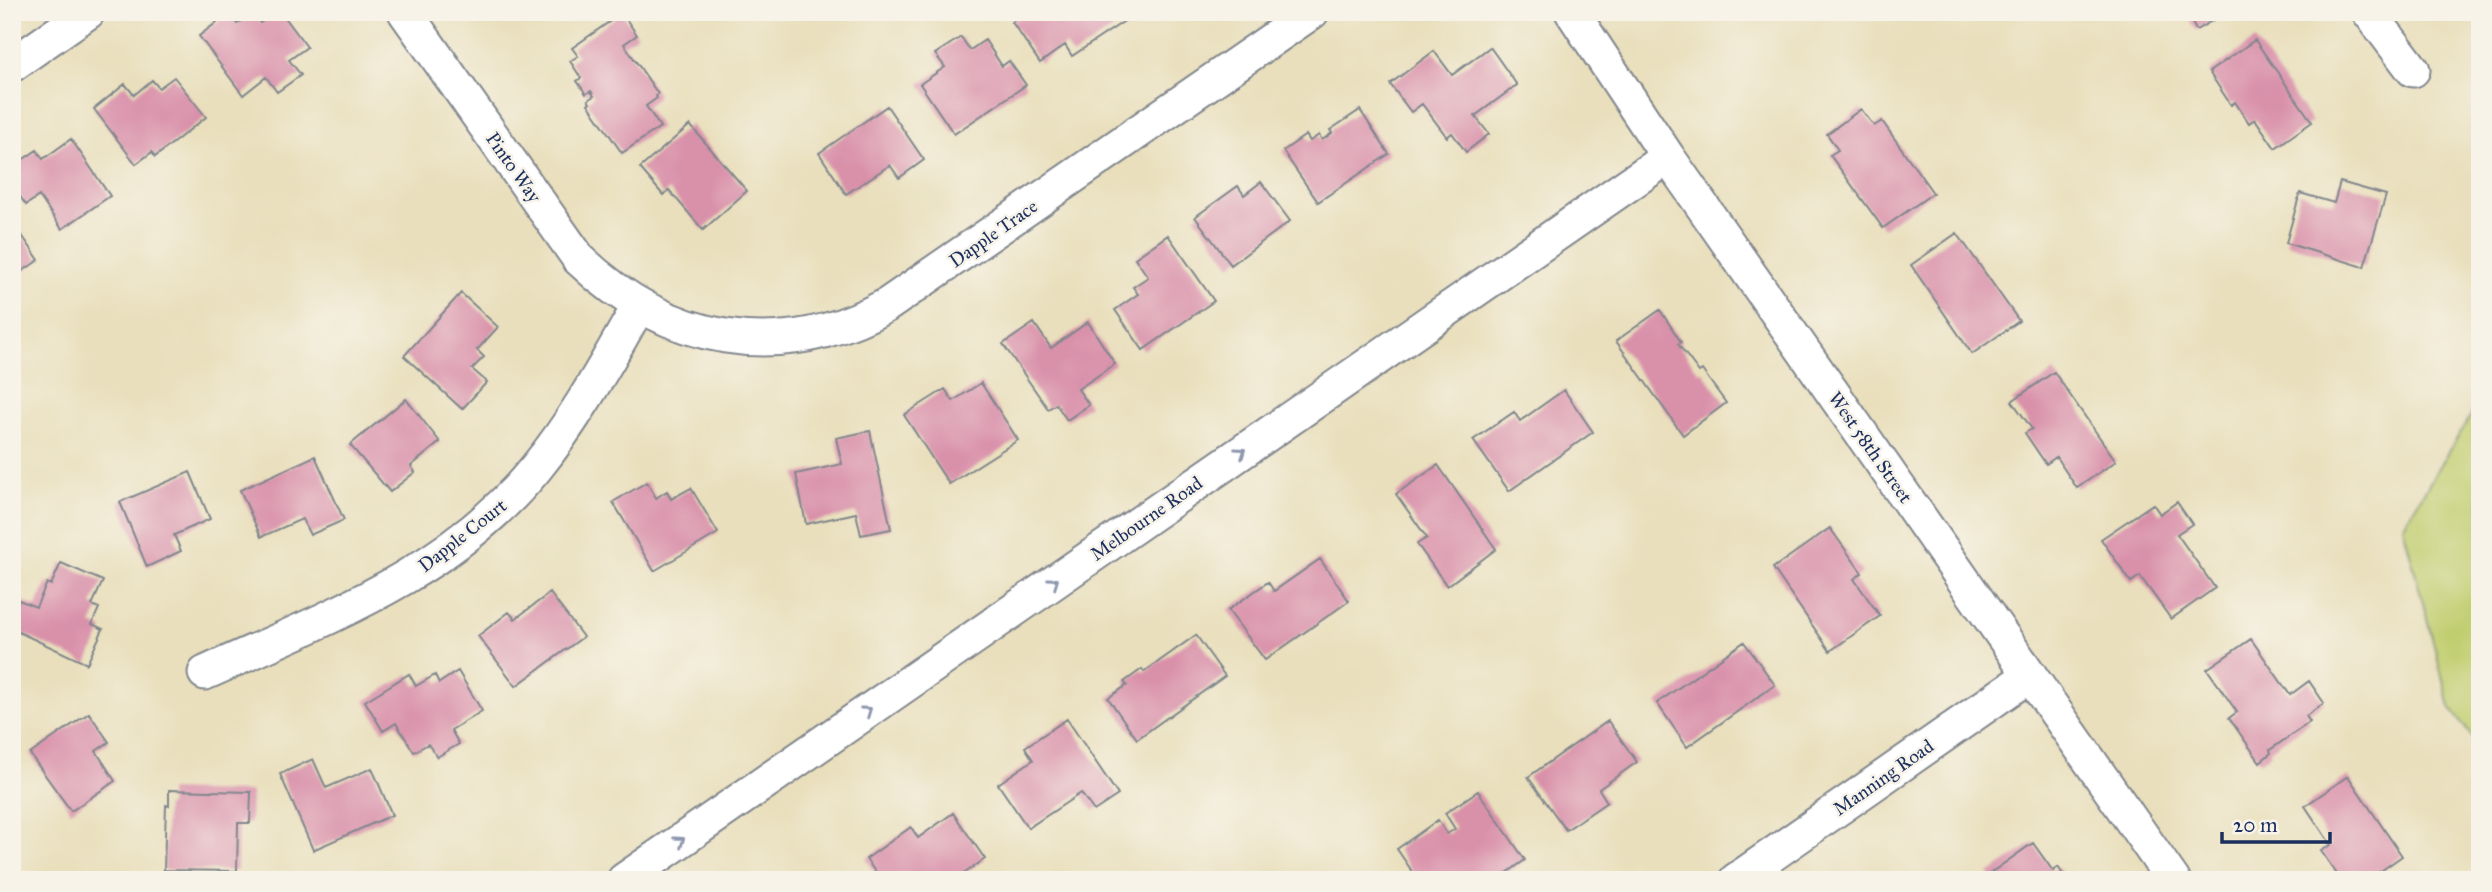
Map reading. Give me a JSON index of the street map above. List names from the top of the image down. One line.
{"streets":{"street":["Pinto Way","Dapple Trace","West 58th Street","Melbourne Road","Dapple Court","Manning Road"]},"crossings":[["Pinto Way","Dapple Trace"],["Pinto Way","Dapple Court"],["Dapple Trace","Dapple Court"],["West 58th Street","Melbourne Road"],["West 58th Street","Manning Road"]],"one_way":["Melbourne Road"],"scale_bar":"20 m"}
